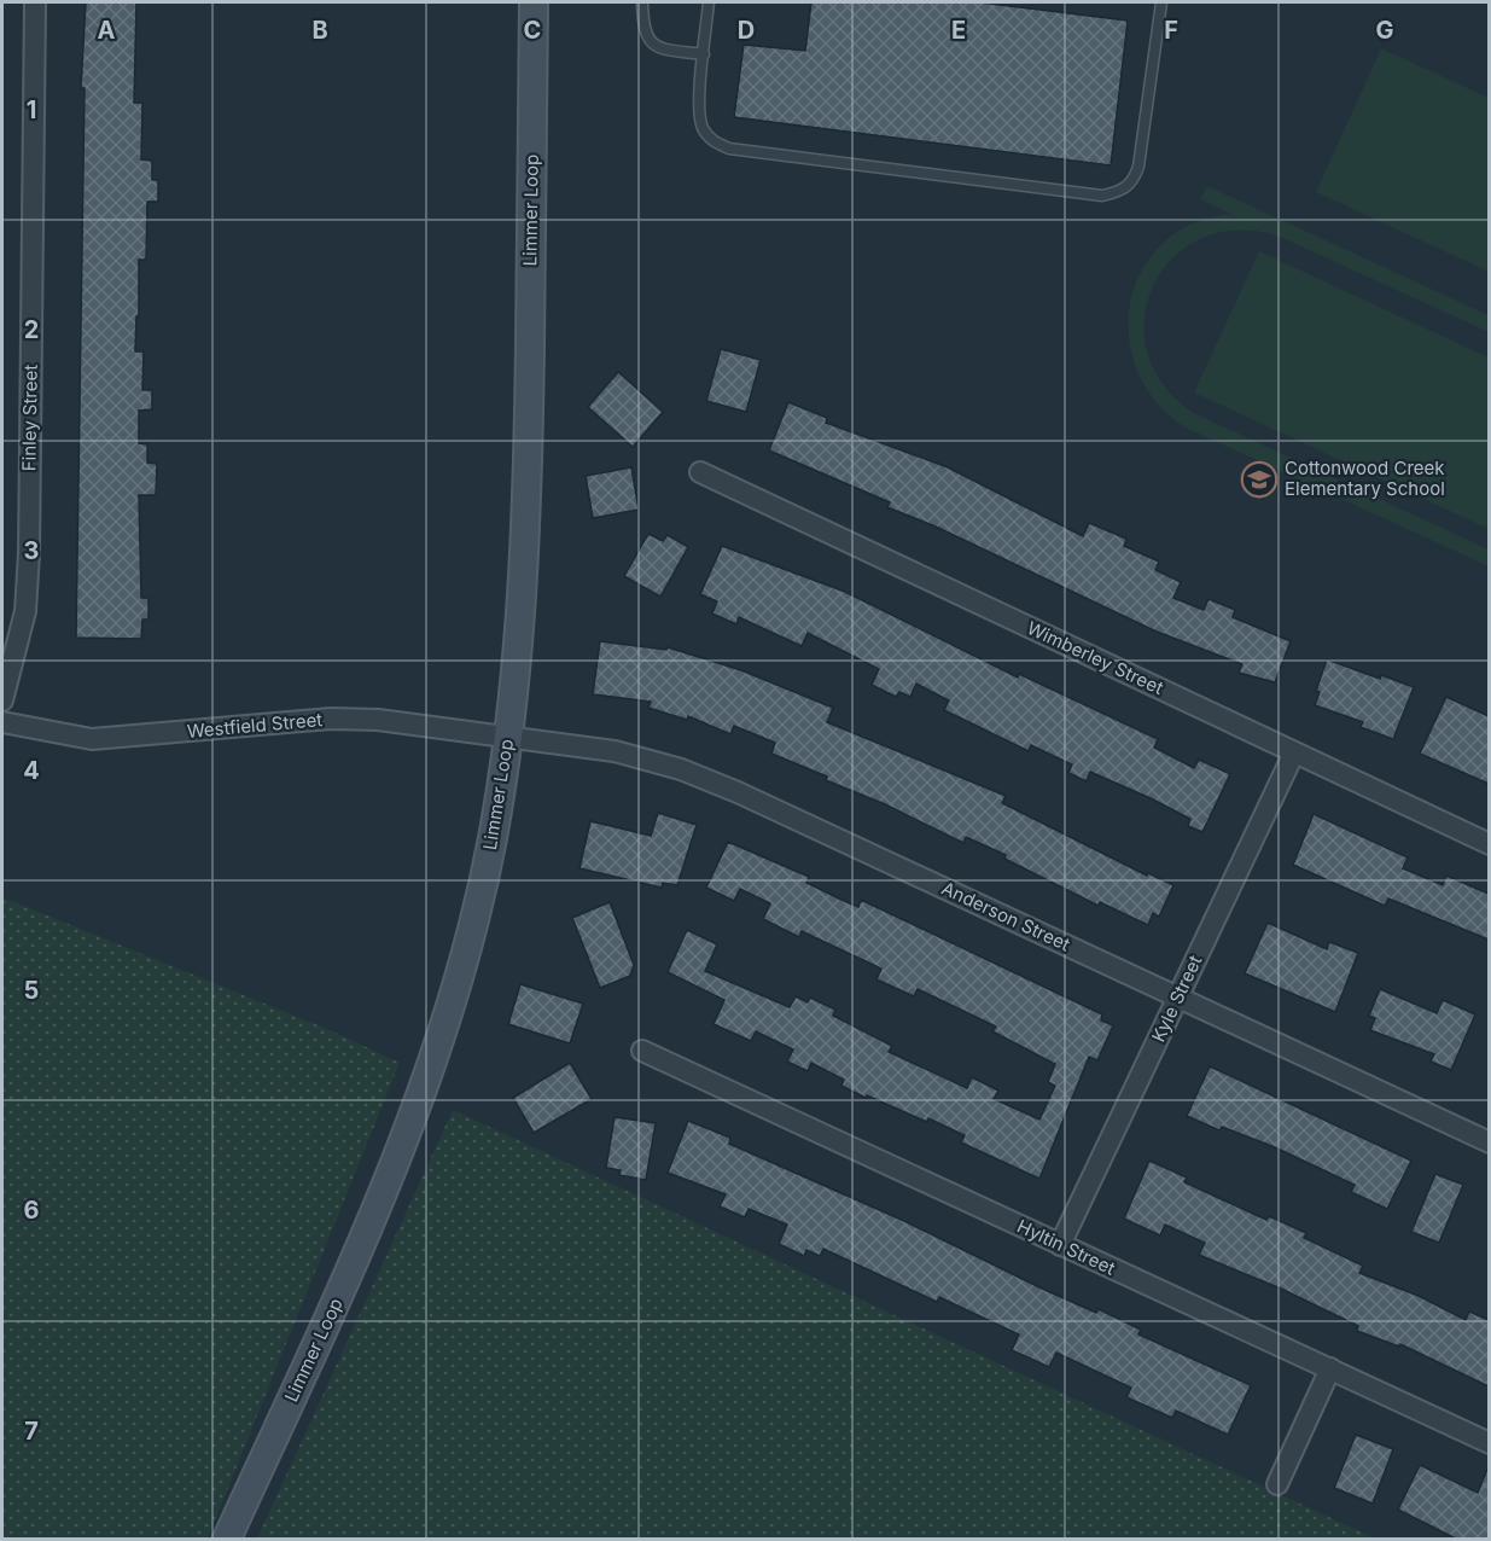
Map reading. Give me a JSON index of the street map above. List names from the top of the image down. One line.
{"streets":{"street":["Limmer Loop","Finley Street","Wimberley Street","Westfield Street","Anderson Street","Kyle Street","Hyltin Street"]},"crossings":[["Limmer Loop","Westfield Street"],["Limmer Loop","Anderson Street"],["Wimberley Street","Kyle Street"],["Westfield Street","Anderson Street"],["Anderson Street","Kyle Street"],["Kyle Street","Hyltin Street"]],"places":{"school or university":["Cottonwood Creek Elementary School"]},"grid":{"columns":["A","B","C","D","E","F","G"],"rows":["1","2","3","4","5","6","7"]}}
